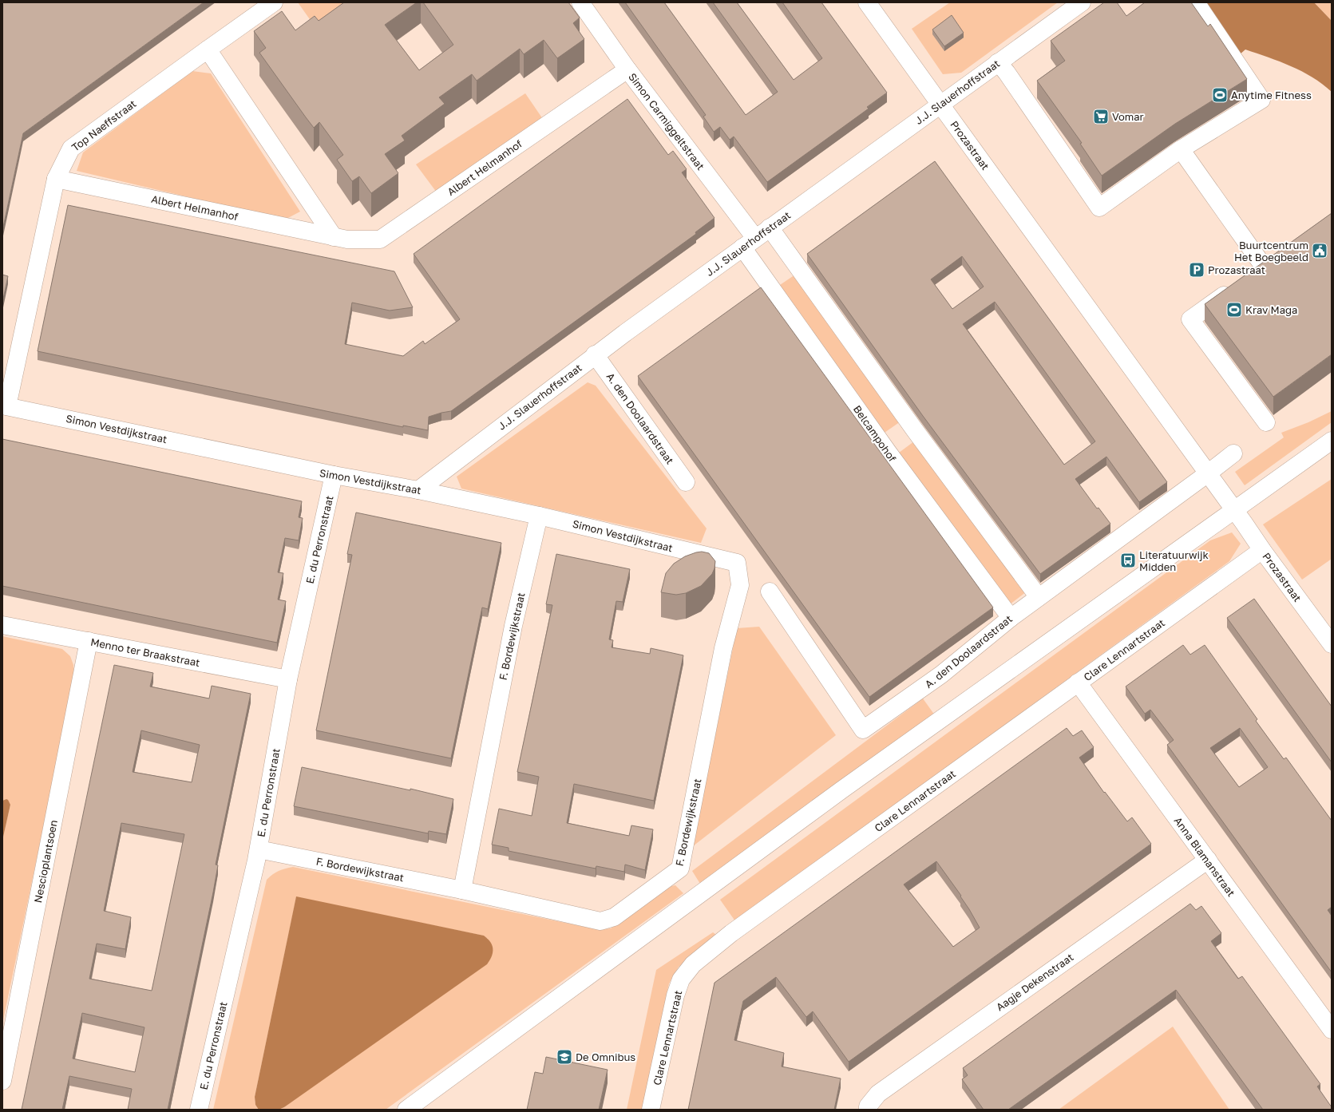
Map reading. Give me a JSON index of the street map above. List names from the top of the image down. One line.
{"streets":{"street":["J.J. Slauerhoffstraat","Simon Carmiggeltstraat","Top Naeffstraat","Prozastraat","Albert Helmanhof","A. den Doolaardstraat","Simon Vestdijkstraat","Belcampohof","E. du Perronstraat","F. Bordewijkstraat","Clare Lennartstraat","Menno ter Braakstraat","Anna Blamanstraat","Nescioplantsoen","Aagje Dekenstraat"]},"crossings":[["J.J. Slauerhoffstraat","Simon Carmiggeltstraat"],["J.J. Slauerhoffstraat","Prozastraat"],["J.J. Slauerhoffstraat","A. den Doolaardstraat"],["J.J. Slauerhoffstraat","Simon Vestdijkstraat"],["J.J. Slauerhoffstraat","Belcampohof"],["Simon Carmiggeltstraat","Albert Helmanhof"],["Simon Carmiggeltstraat","Belcampohof"],["Top Naeffstraat","Albert Helmanhof"],["Top Naeffstraat","Simon Vestdijkstraat"],["Prozastraat","A. den Doolaardstraat"],["Prozastraat","Clare Lennartstraat"],["A. den Doolaardstraat","Belcampohof"],["Simon Vestdijkstraat","E. du Perronstraat"],["Simon Vestdijkstraat","F. Bordewijkstraat"],["E. du Perronstraat","F. Bordewijkstraat"],["E. du Perronstraat","Menno ter Braakstraat"],["Clare Lennartstraat","Anna Blamanstraat"],["Menno ter Braakstraat","Nescioplantsoen"],["Anna Blamanstraat","Aagje Dekenstraat"]],"places":{"sports":["Anytime Fitness","Krav Maga"],"supermarket":["Vomar"],"public building":["Buurtcentrum Het Boegbeeld"],"parking":["Prozastraat"],"bus stop":["Literatuurwijk Midden"],"school or university":["De Omnibus"]}}
